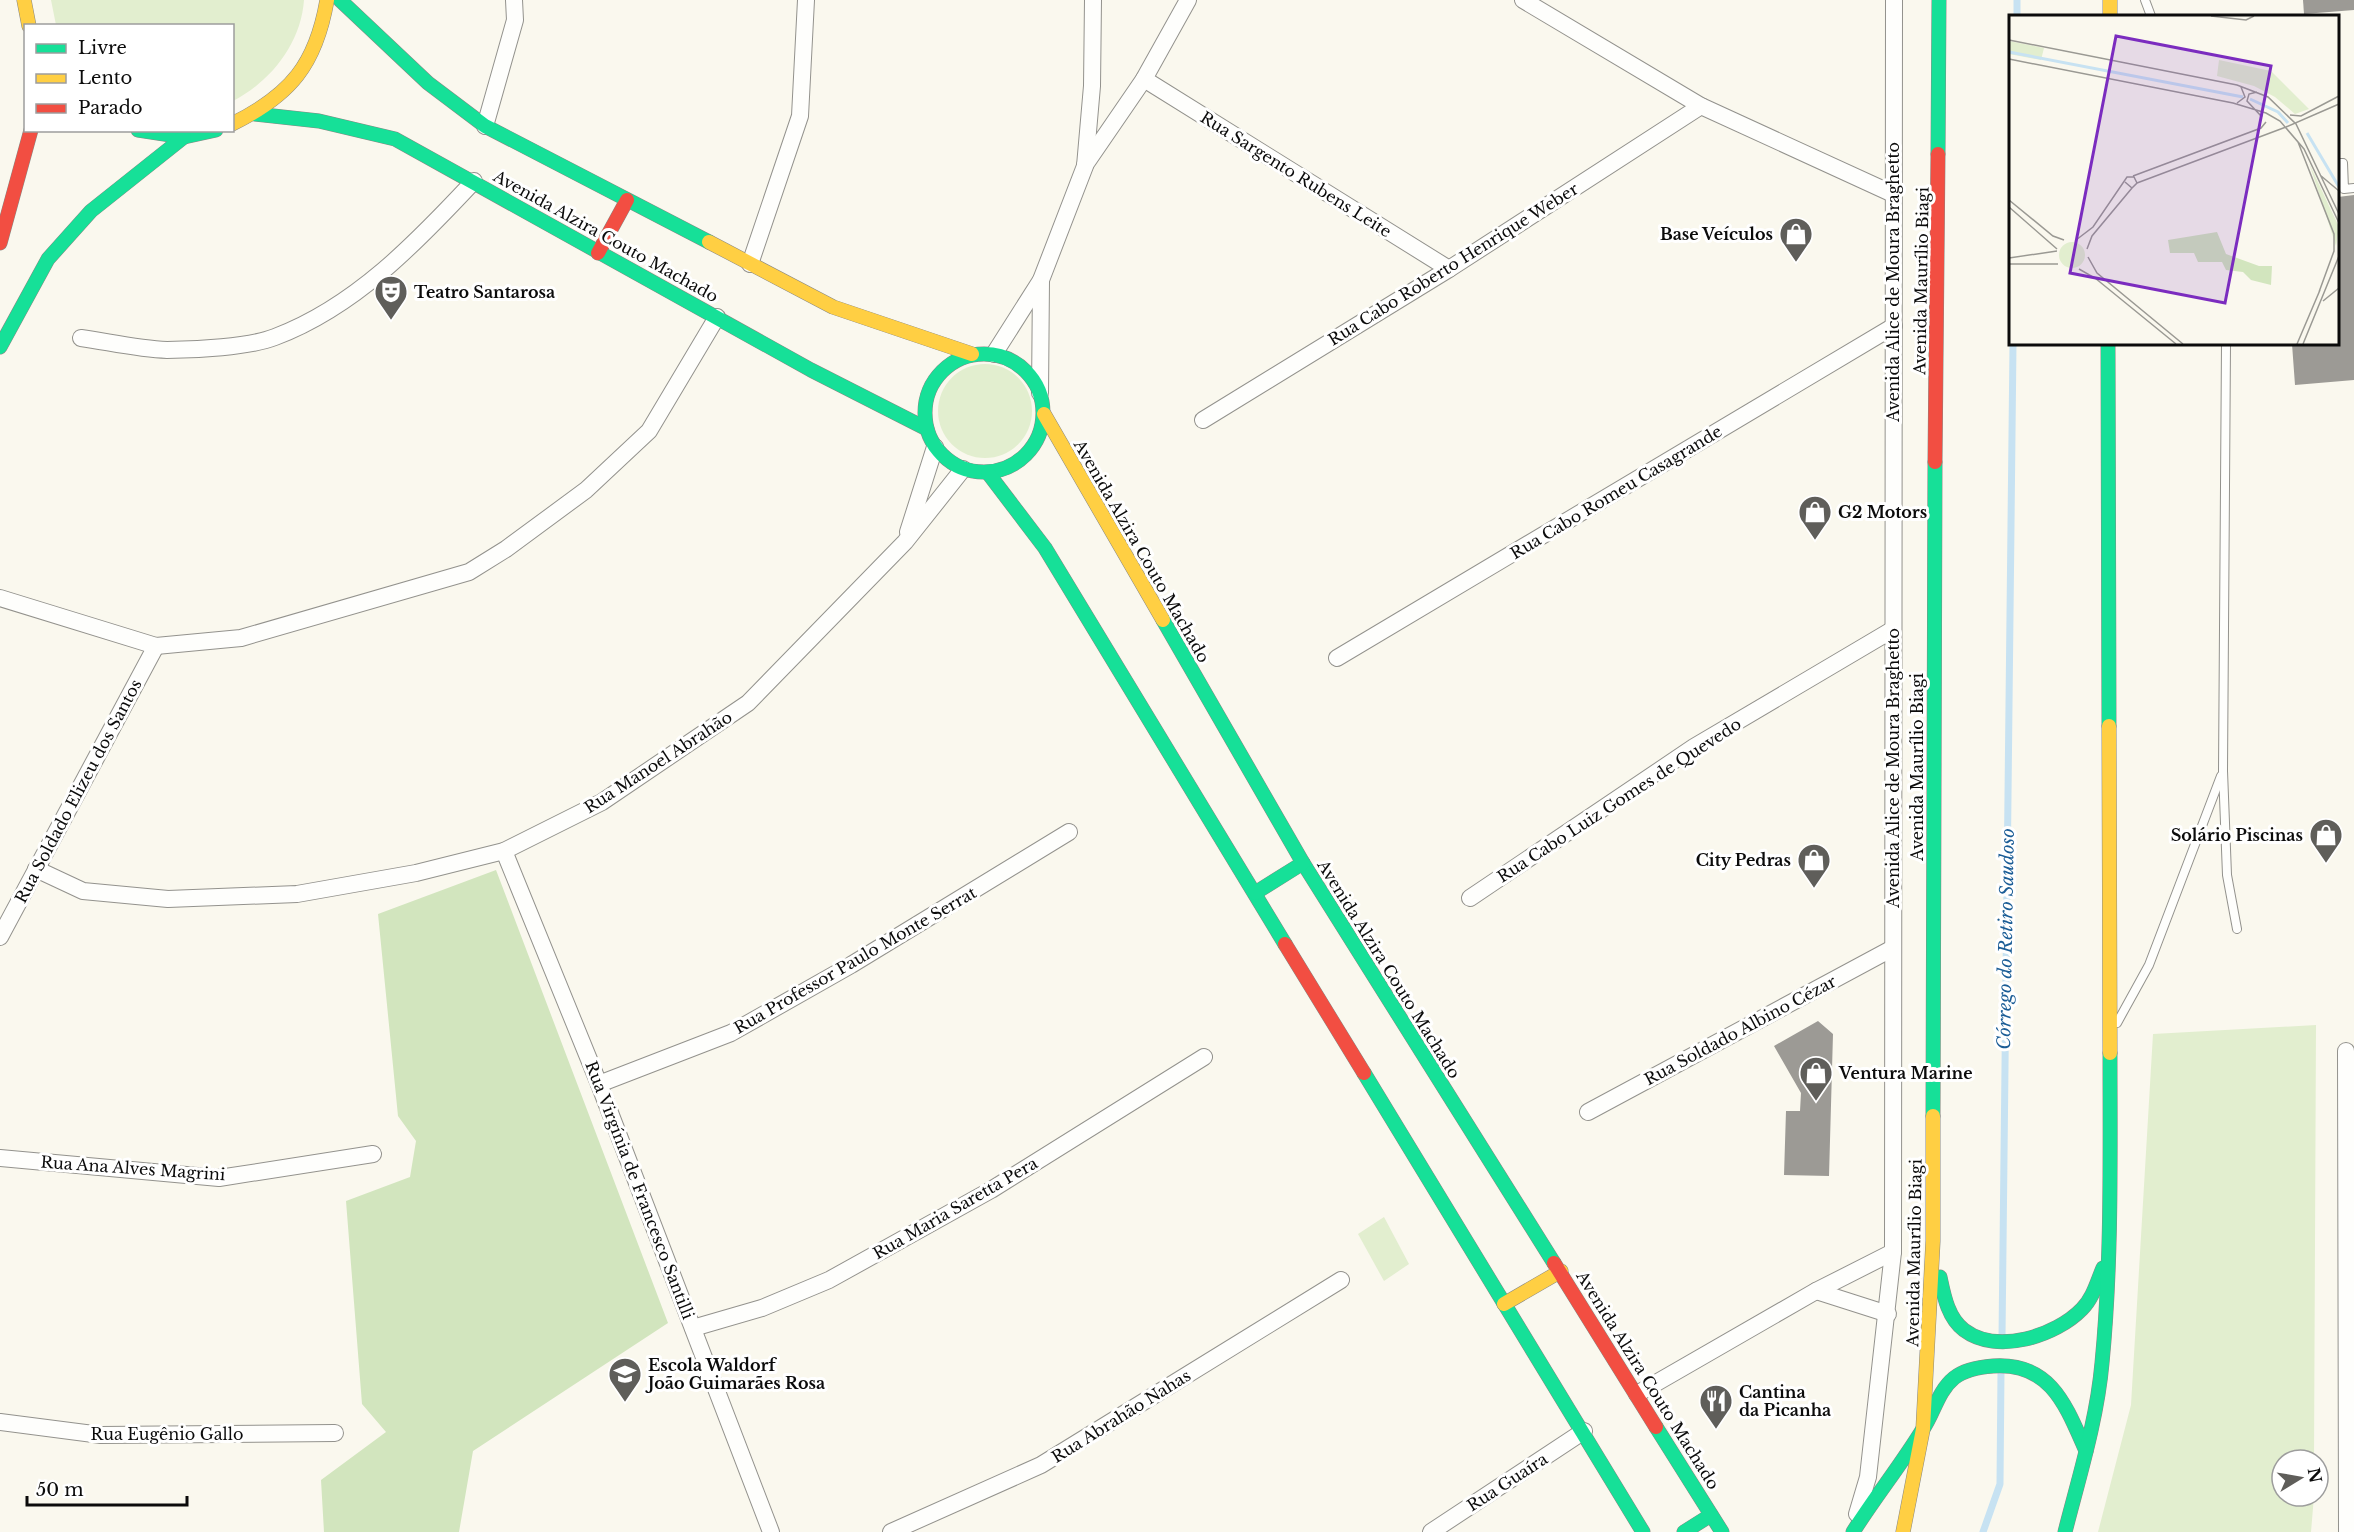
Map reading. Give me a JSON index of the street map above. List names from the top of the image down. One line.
{"streets":{"street":["Rua Sargento Rubens Leite","Avenida Alzira Couto Machado","Rua Cabo Roberto Henrique Weber","Avenida Maurílio Biagi","Avenida Alice de Moura Braghetto","Rua Cabo Romeu Casagrande","Rua Manoel Abrahão","Rua Soldado Elizeu dos Santos","Rua Cabo Luiz Gomes de Quevedo","Rua Professor Paulo Monte Serrat","Rua Soldado Albino Cézar","Rua Ana Alves Magrini","Rua Virgínia de Francesco Santilli","Rua Maria Saretta Pera","Rua Abrahão Nahas","Rua Eugênio Gallo","Rua Guaíra"]},"crossings":[["Rua Sargento Rubens Leite","Rua Cabo Roberto Henrique Weber"],["Avenida Alzira Couto Machado","Rua Manoel Abrahão"],["Avenida Alice de Moura Braghetto","Rua Cabo Romeu Casagrande"],["Avenida Alice de Moura Braghetto","Rua Cabo Luiz Gomes de Quevedo"],["Avenida Alice de Moura Braghetto","Rua Soldado Albino Cézar"],["Rua Manoel Abrahão","Rua Soldado Elizeu dos Santos"],["Rua Manoel Abrahão","Rua Virgínia de Francesco Santilli"],["Rua Professor Paulo Monte Serrat","Rua Virgínia de Francesco Santilli"],["Rua Virgínia de Francesco Santilli","Rua Maria Saretta Pera"]],"water":["Córrego do Retiro Saudoso"],"places":{"shop":["Base Veículos","G2 Motors","Solário Piscinas","City Pedras","Ventura Marine"],"theatre":["Teatro Santarosa"],"school or university":["Escola Waldorf João Guimarães Rosa"],"restaurant":["Cantina da Picanha"]},"legend":["Livre","Lento","Parado"],"scale_bar":"50 m","north":"right"}
